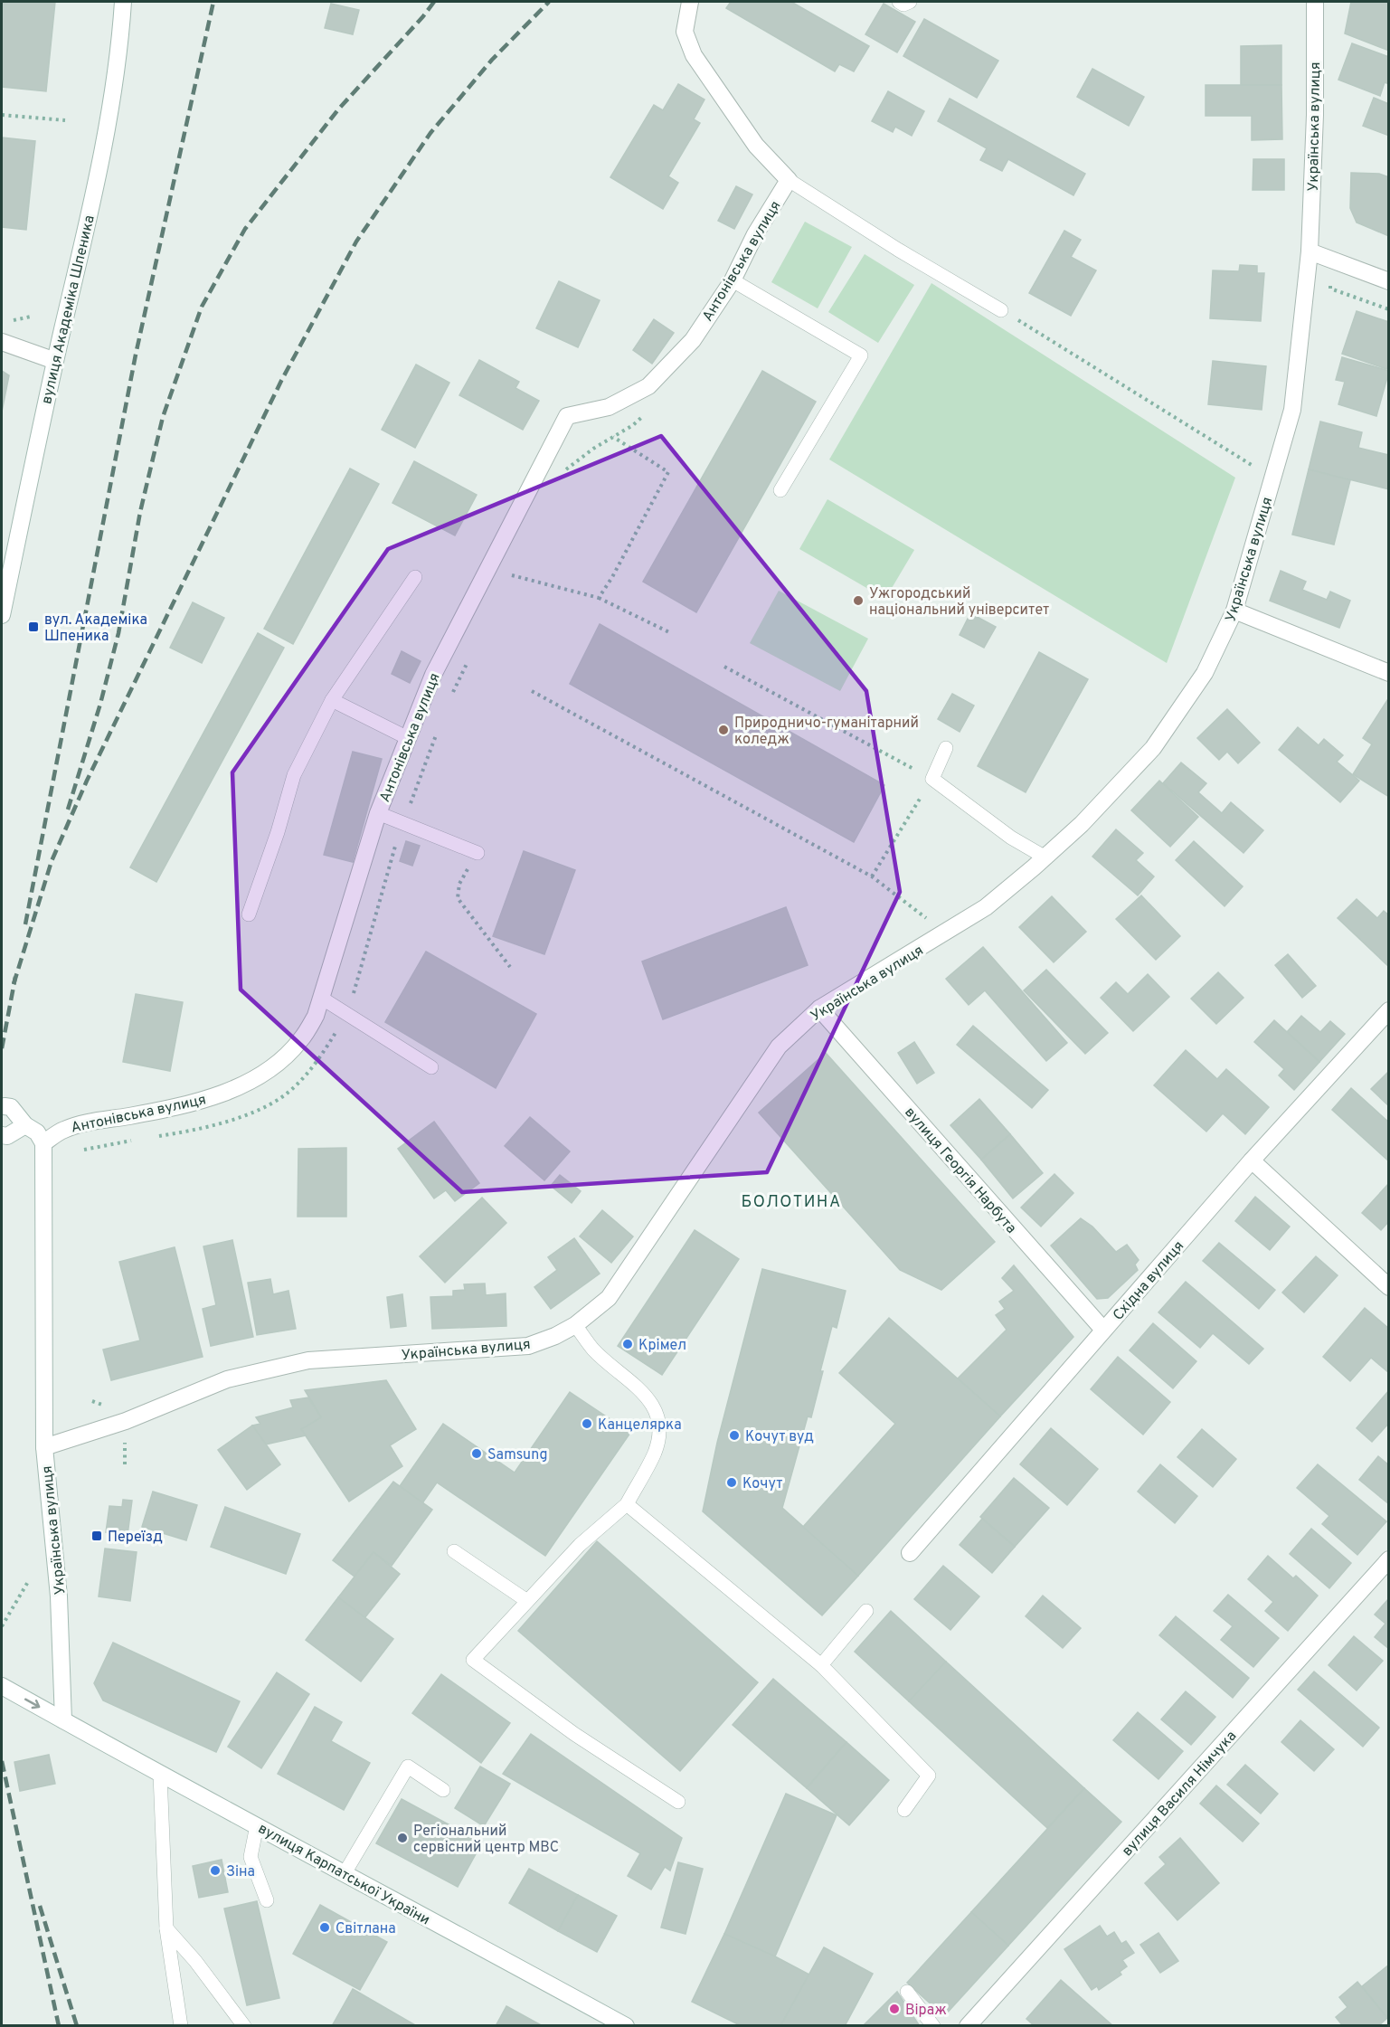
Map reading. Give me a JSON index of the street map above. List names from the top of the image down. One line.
{"streets":{"street":["Українська вулиця","Антонівська вулиця","вулиця Академіка Шпеника","вулиця Георгія Нарбута","Східна вулиця","вулиця Василя Німчука","вулиця Карпатської України"]},"crossings":[["Українська вулиця","вулиця Георгія Нарбута"],["Українська вулиця","вулиця Карпатської України"],["вулиця Георгія Нарбута","Східна вулиця"]],"districts":["БОЛОТИНА"],"places":{"other":["Ужгородський національний університет","Природничо-гуманітарний коледж","Крімел","Канцелярка","Кочут вуд","Samsung","Кочут","Регіональний сервісний центр МВС","Зіна","Світлана","Віраж"],"transit":["вул. Академіка Шпеника","Переїзд"]}}
